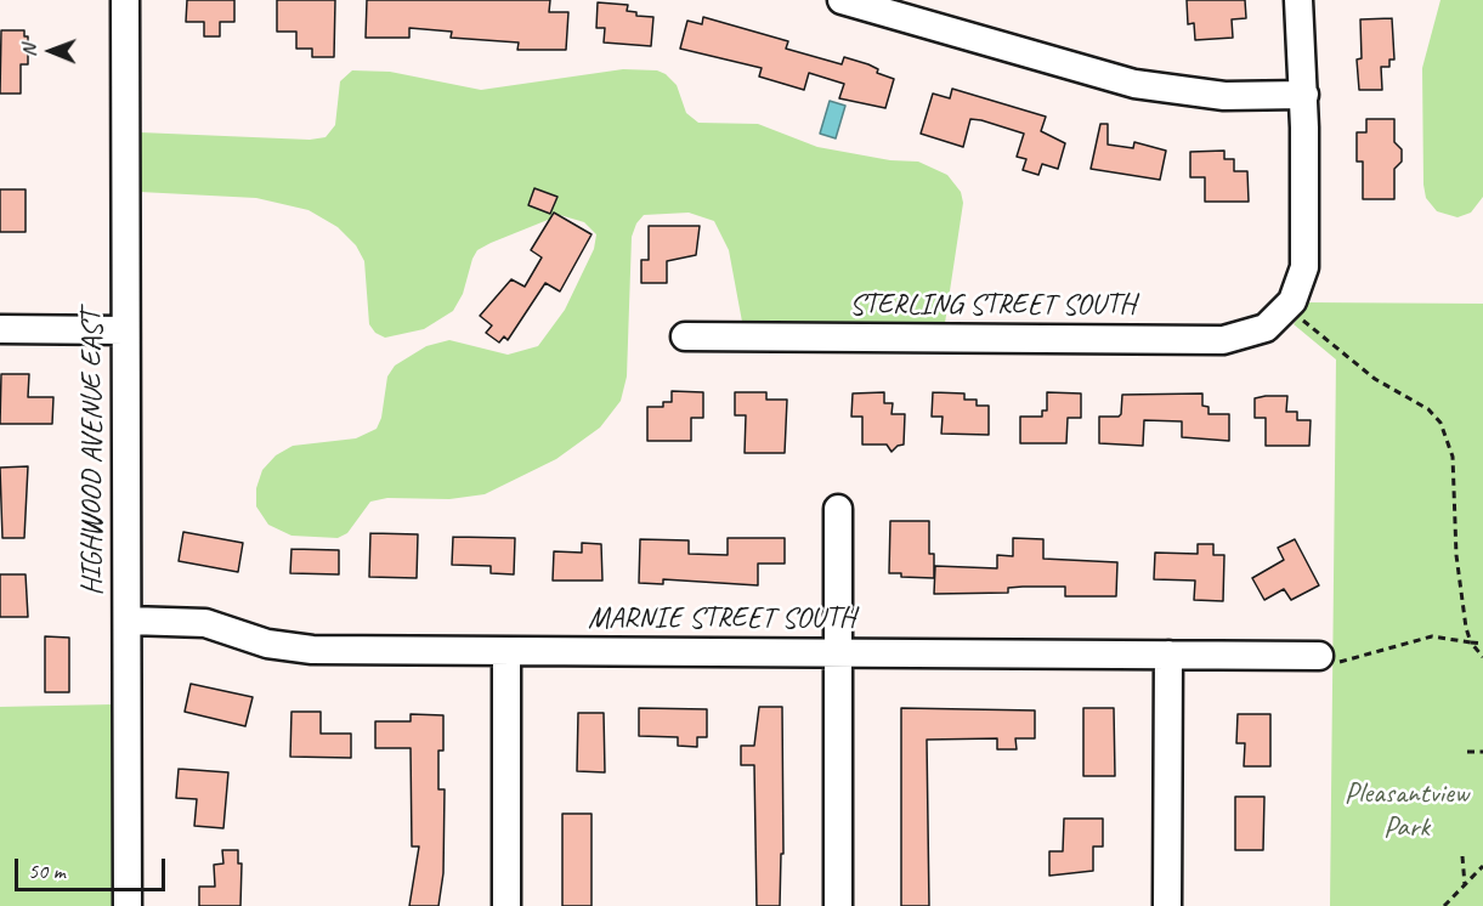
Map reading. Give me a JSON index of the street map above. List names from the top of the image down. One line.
{"streets":{"street":["STERLING STREET SOUTH","HIGHWOOD AVENUE EAST","MARNIE STREET SOUTH"]},"crossings":[["HIGHWOOD AVENUE EAST","MARNIE STREET SOUTH"]],"parks":["Pleasantview Park"],"scale_bar":"50 m","north":"left"}
